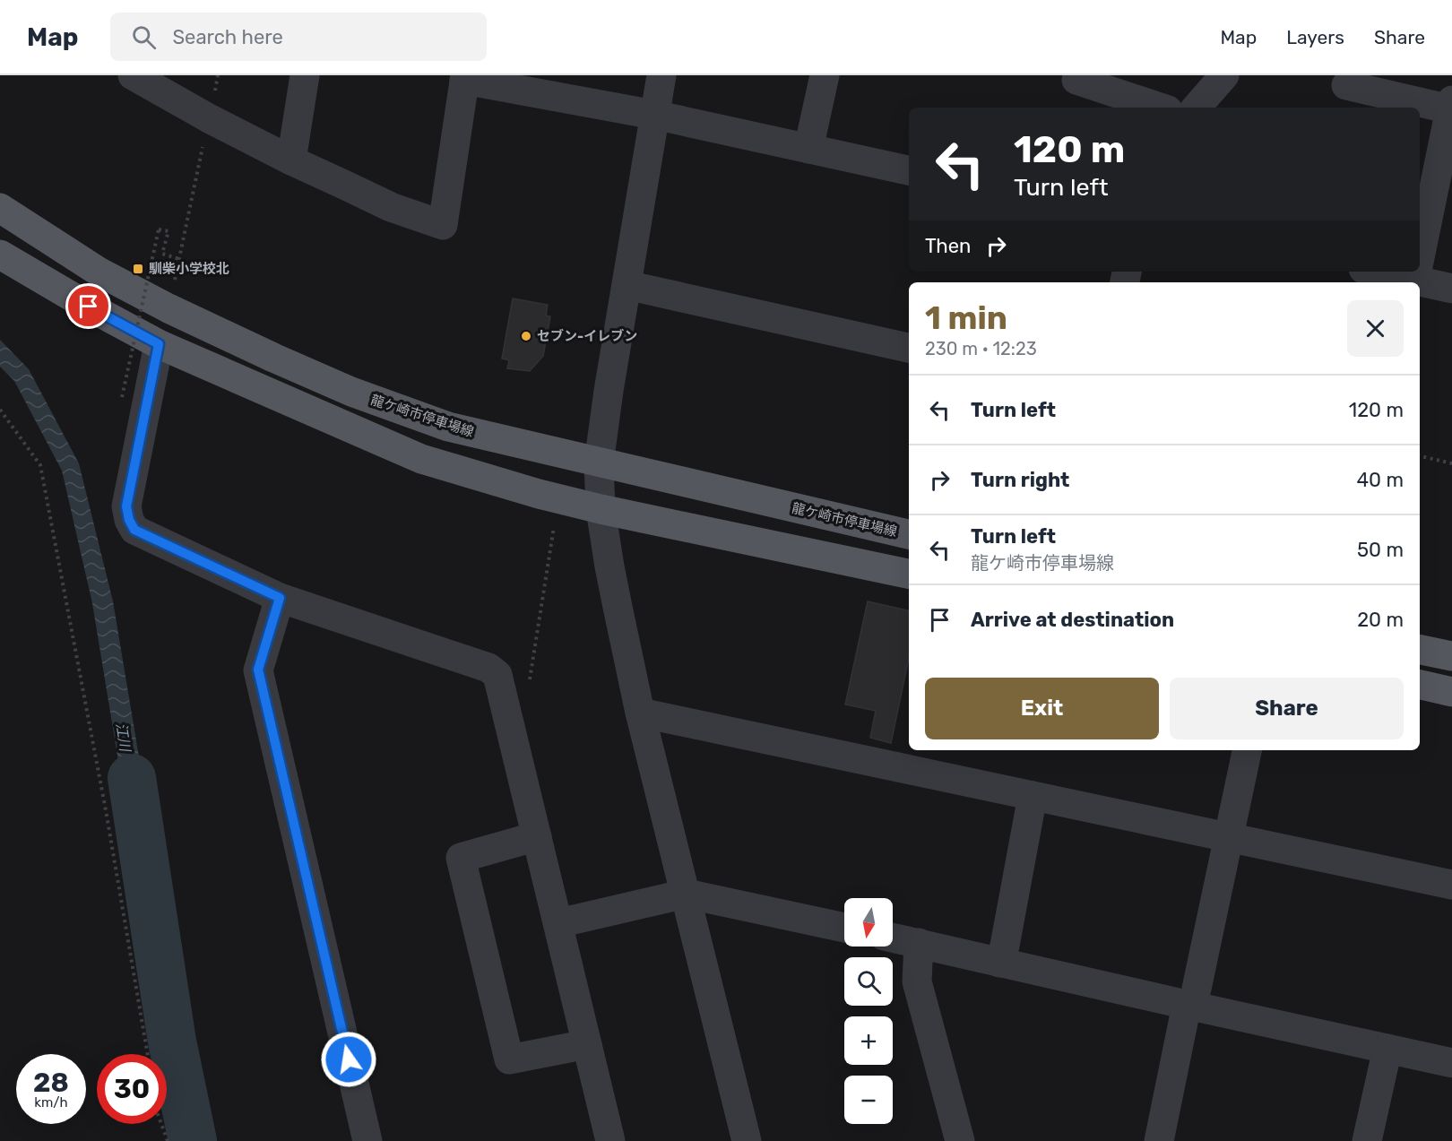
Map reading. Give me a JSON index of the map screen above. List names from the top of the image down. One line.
{"streets":{"main road":["龍ケ崎市停車場線"]},"water":["江川"],"places":{"transit":["馴柴小学校北"],"other":["セブン-イレブン"]},"north":"bottom","page":{"header":"Map","search":"Search here","nav":["Map","Layers","Share"],"turn":["120 m","Turn left"],"then":"Then","heading":["1 min","230 m · 12:23"],"list":[{"name":"Turn left","value":"120 m"},{"name":"Turn right","value":"40 m"},{"name":"Turn left","note":"龍ケ崎市停車場線","value":"50 m"},{"name":"Arrive at destination","value":"20 m"}],"buttons":["Exit","Share"],"map_buttons":["+","−"],"speed":"28 km/h","limit":"30"}}
